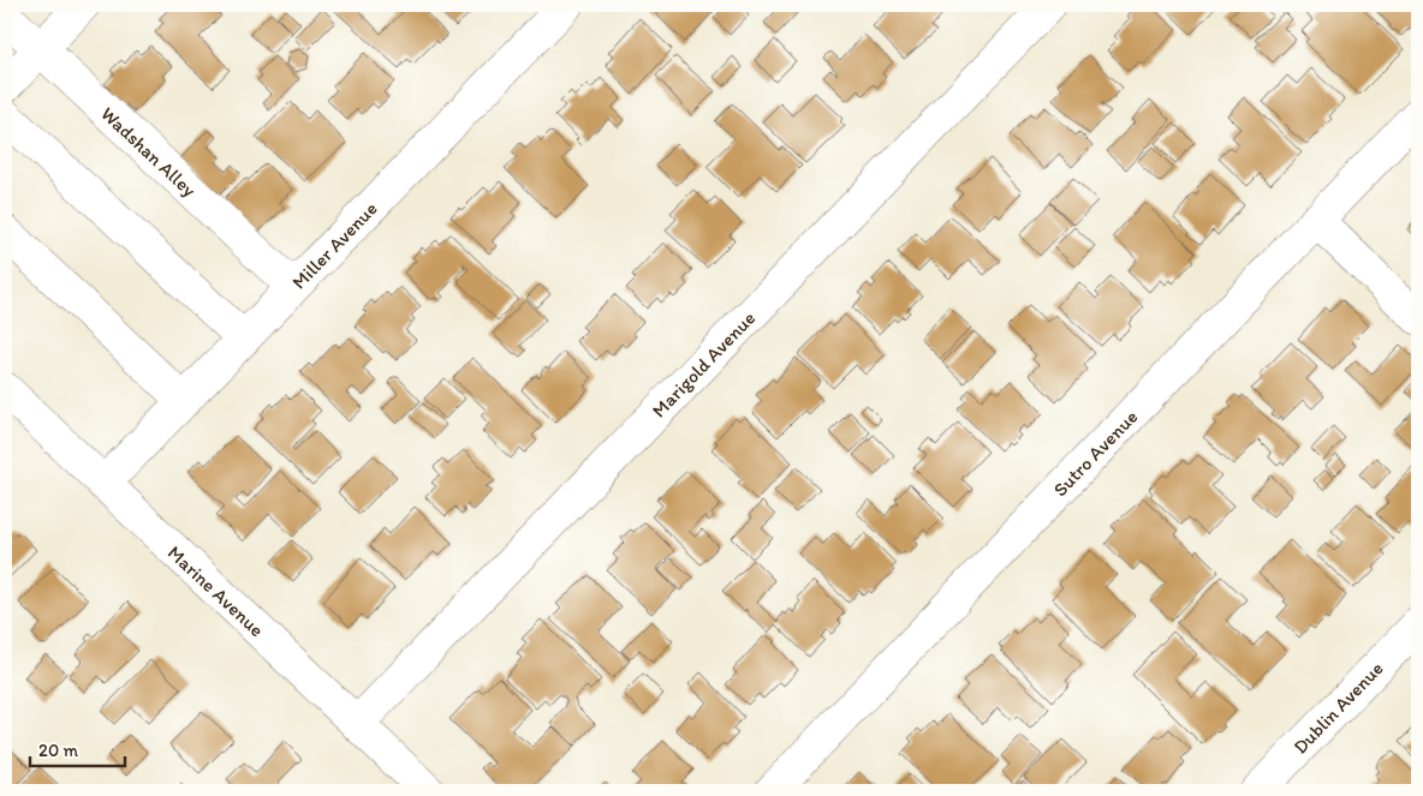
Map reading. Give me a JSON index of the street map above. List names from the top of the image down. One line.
{"streets":{"street":["Wadshan Alley","Miller Avenue","Marigold Avenue","Sutro Avenue","Marine Avenue","Dublin Avenue"]},"crossings":[["Wadshan Alley","Miller Avenue"],["Miller Avenue","Marine Avenue"],["Marigold Avenue","Marine Avenue"]],"scale_bar":"20 m"}
